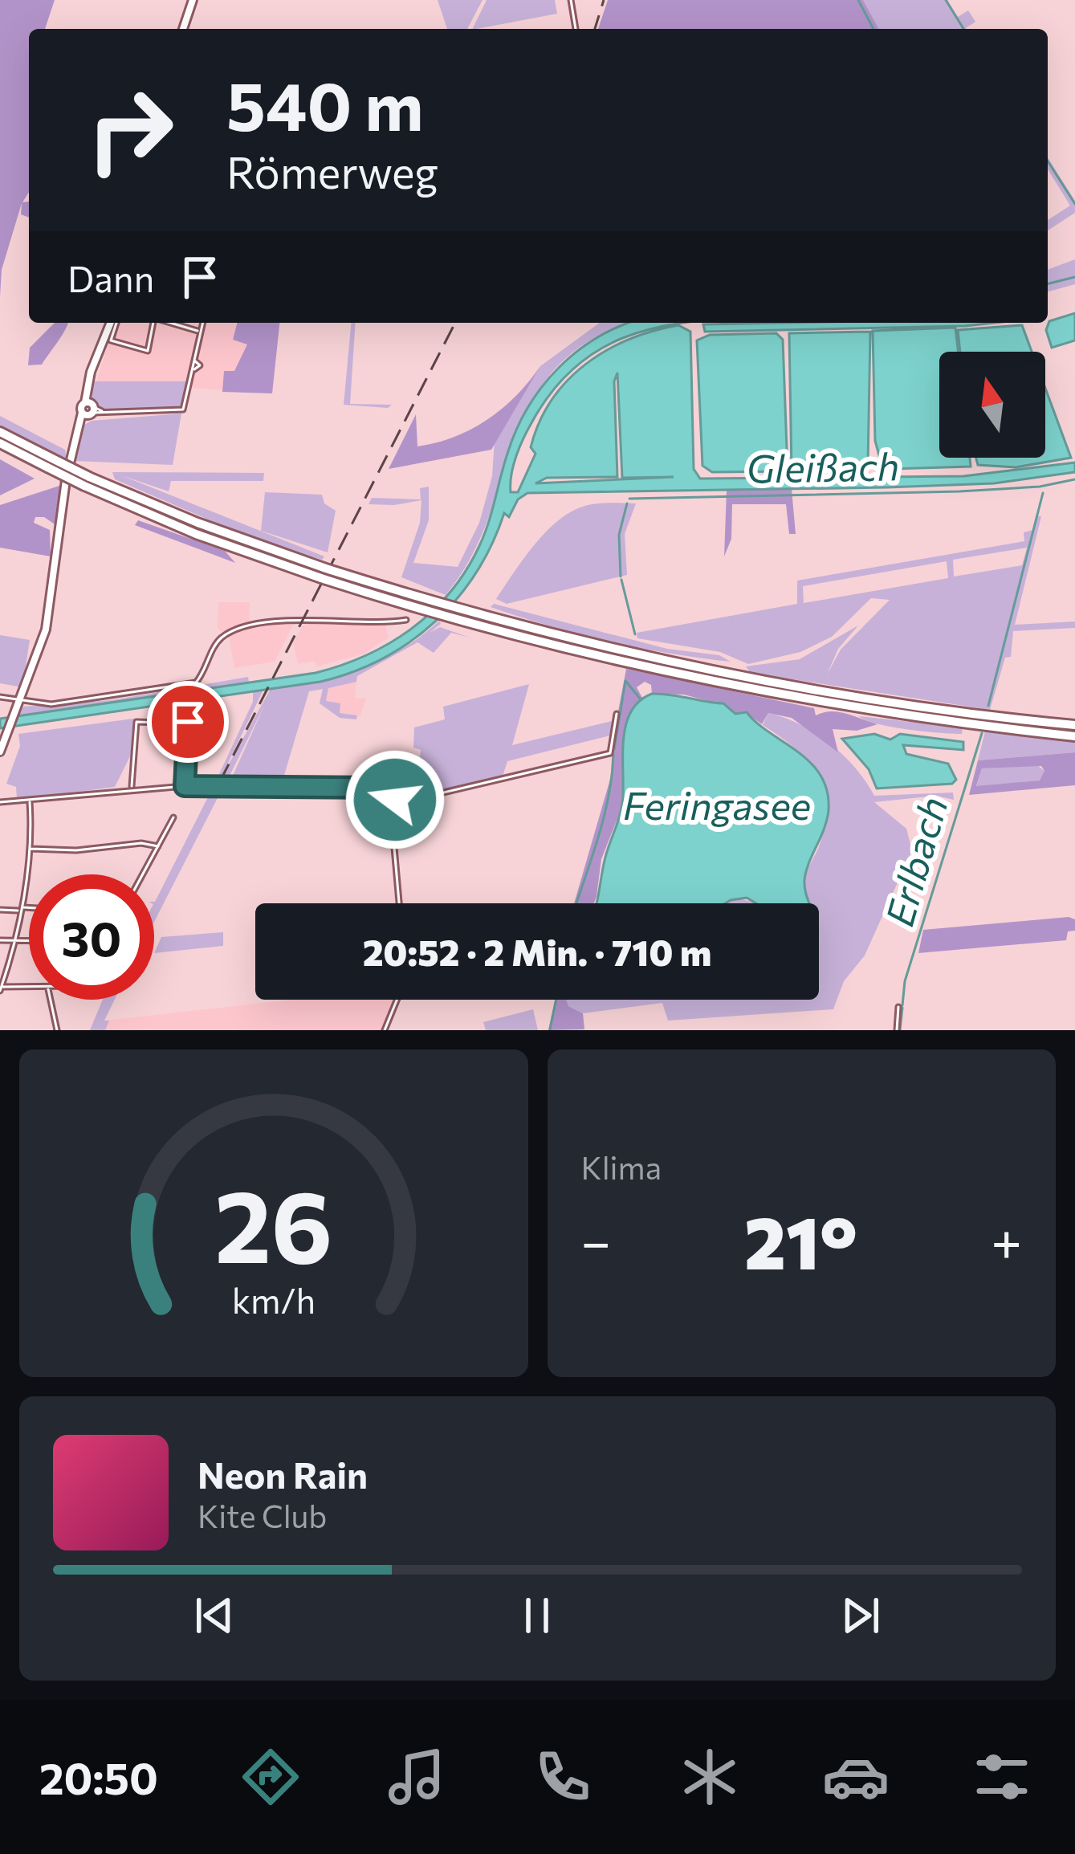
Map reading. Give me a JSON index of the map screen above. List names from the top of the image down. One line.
{"water":["Gleißach","Feringasee","Erlbach"],"north":"top","page":{"turn":["540 m","Römerweg"],"then":"Dann","limit":"30","trip":"20:52 · 2 Min. · 710 m","tile":"Klima","heat":["−","21°","+"],"song":["Neon Rain","Kite Club"],"tabs":"20:50","gauge":["26","km/h"]}}
